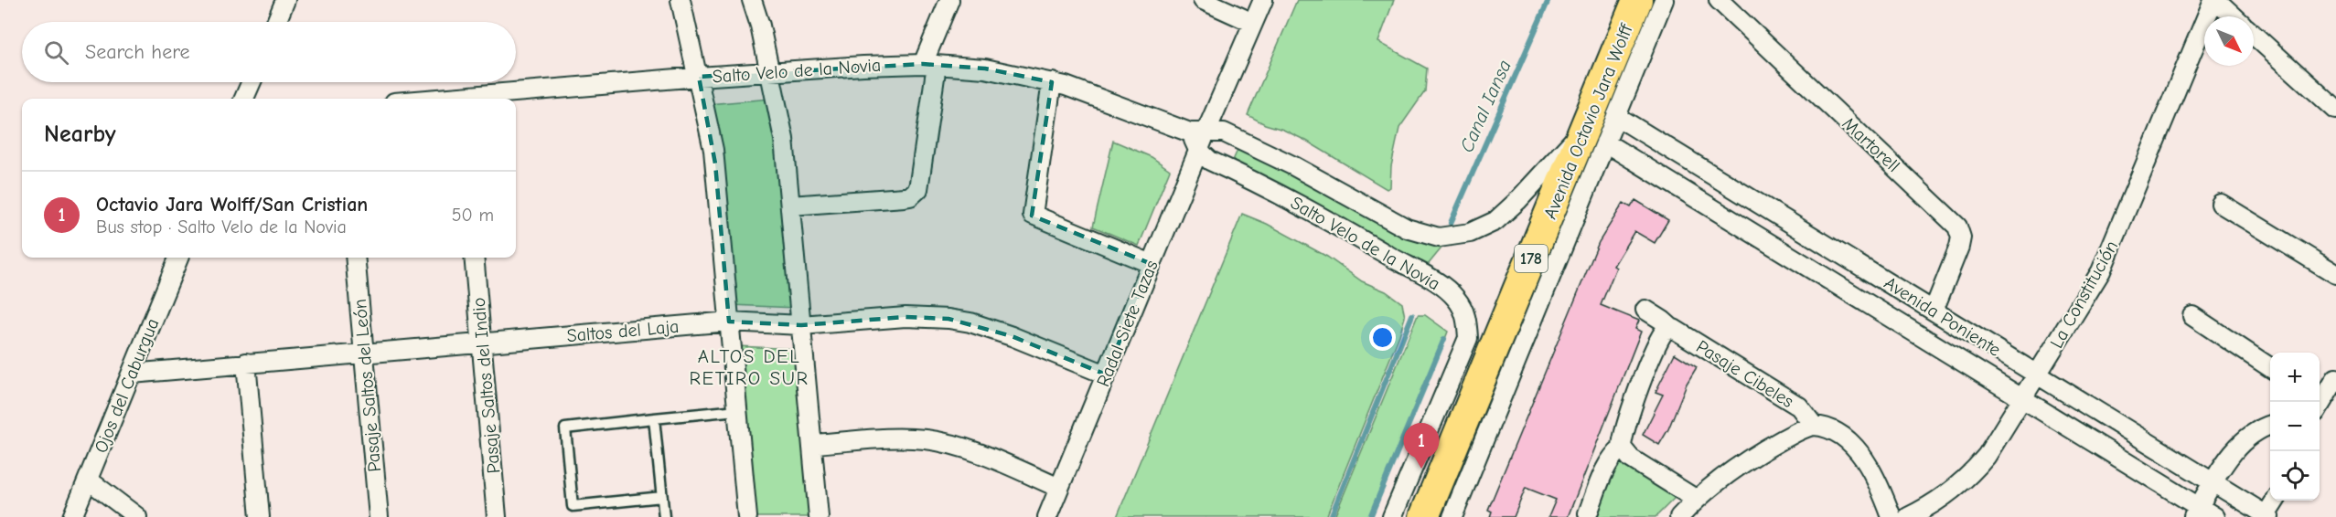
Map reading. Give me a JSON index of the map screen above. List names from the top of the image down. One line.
{"streets":{"main road":["Avenida Octavio Jara Wolff","178"],"street":["Salto Velo de la Novia","Martorell","La Constitución","Avenida Poniente","Radal Siete Tazas","Saltos del Laja","Pasaje Cibeles","Ojos del Caburgua","Pasaje Saltos del León","Pasaje Saltos del Indio"]},"crossings":[["Salto Velo de la Novia","Avenida Octavio Jara Wolff"],["Salto Velo de la Novia","Avenida Poniente"],["Salto Velo de la Novia","Radal Siete Tazas"],["Avenida Octavio Jara Wolff","Avenida Poniente"],["Martorell","Avenida Poniente"],["La Constitución","Avenida Poniente"],["Radal Siete Tazas","Saltos del Laja"],["Saltos del Laja","Ojos del Caburgua"],["Saltos del Laja","Pasaje Saltos del León"],["Saltos del Laja","Pasaje Saltos del Indio"]],"districts":["ALTOS DEL RETIRO SUR"],"water":["Canal Iansa"],"north":"bottom right","page":{"search":"Search here","heading":"Nearby","list":[{"mark":"1","name":"Octavio Jara Wolff/San Cristian","note":"Bus stop · Salto Velo de la Novia","value":"50 m"}],"map_buttons":["+","−"],"pins":"1"}}
